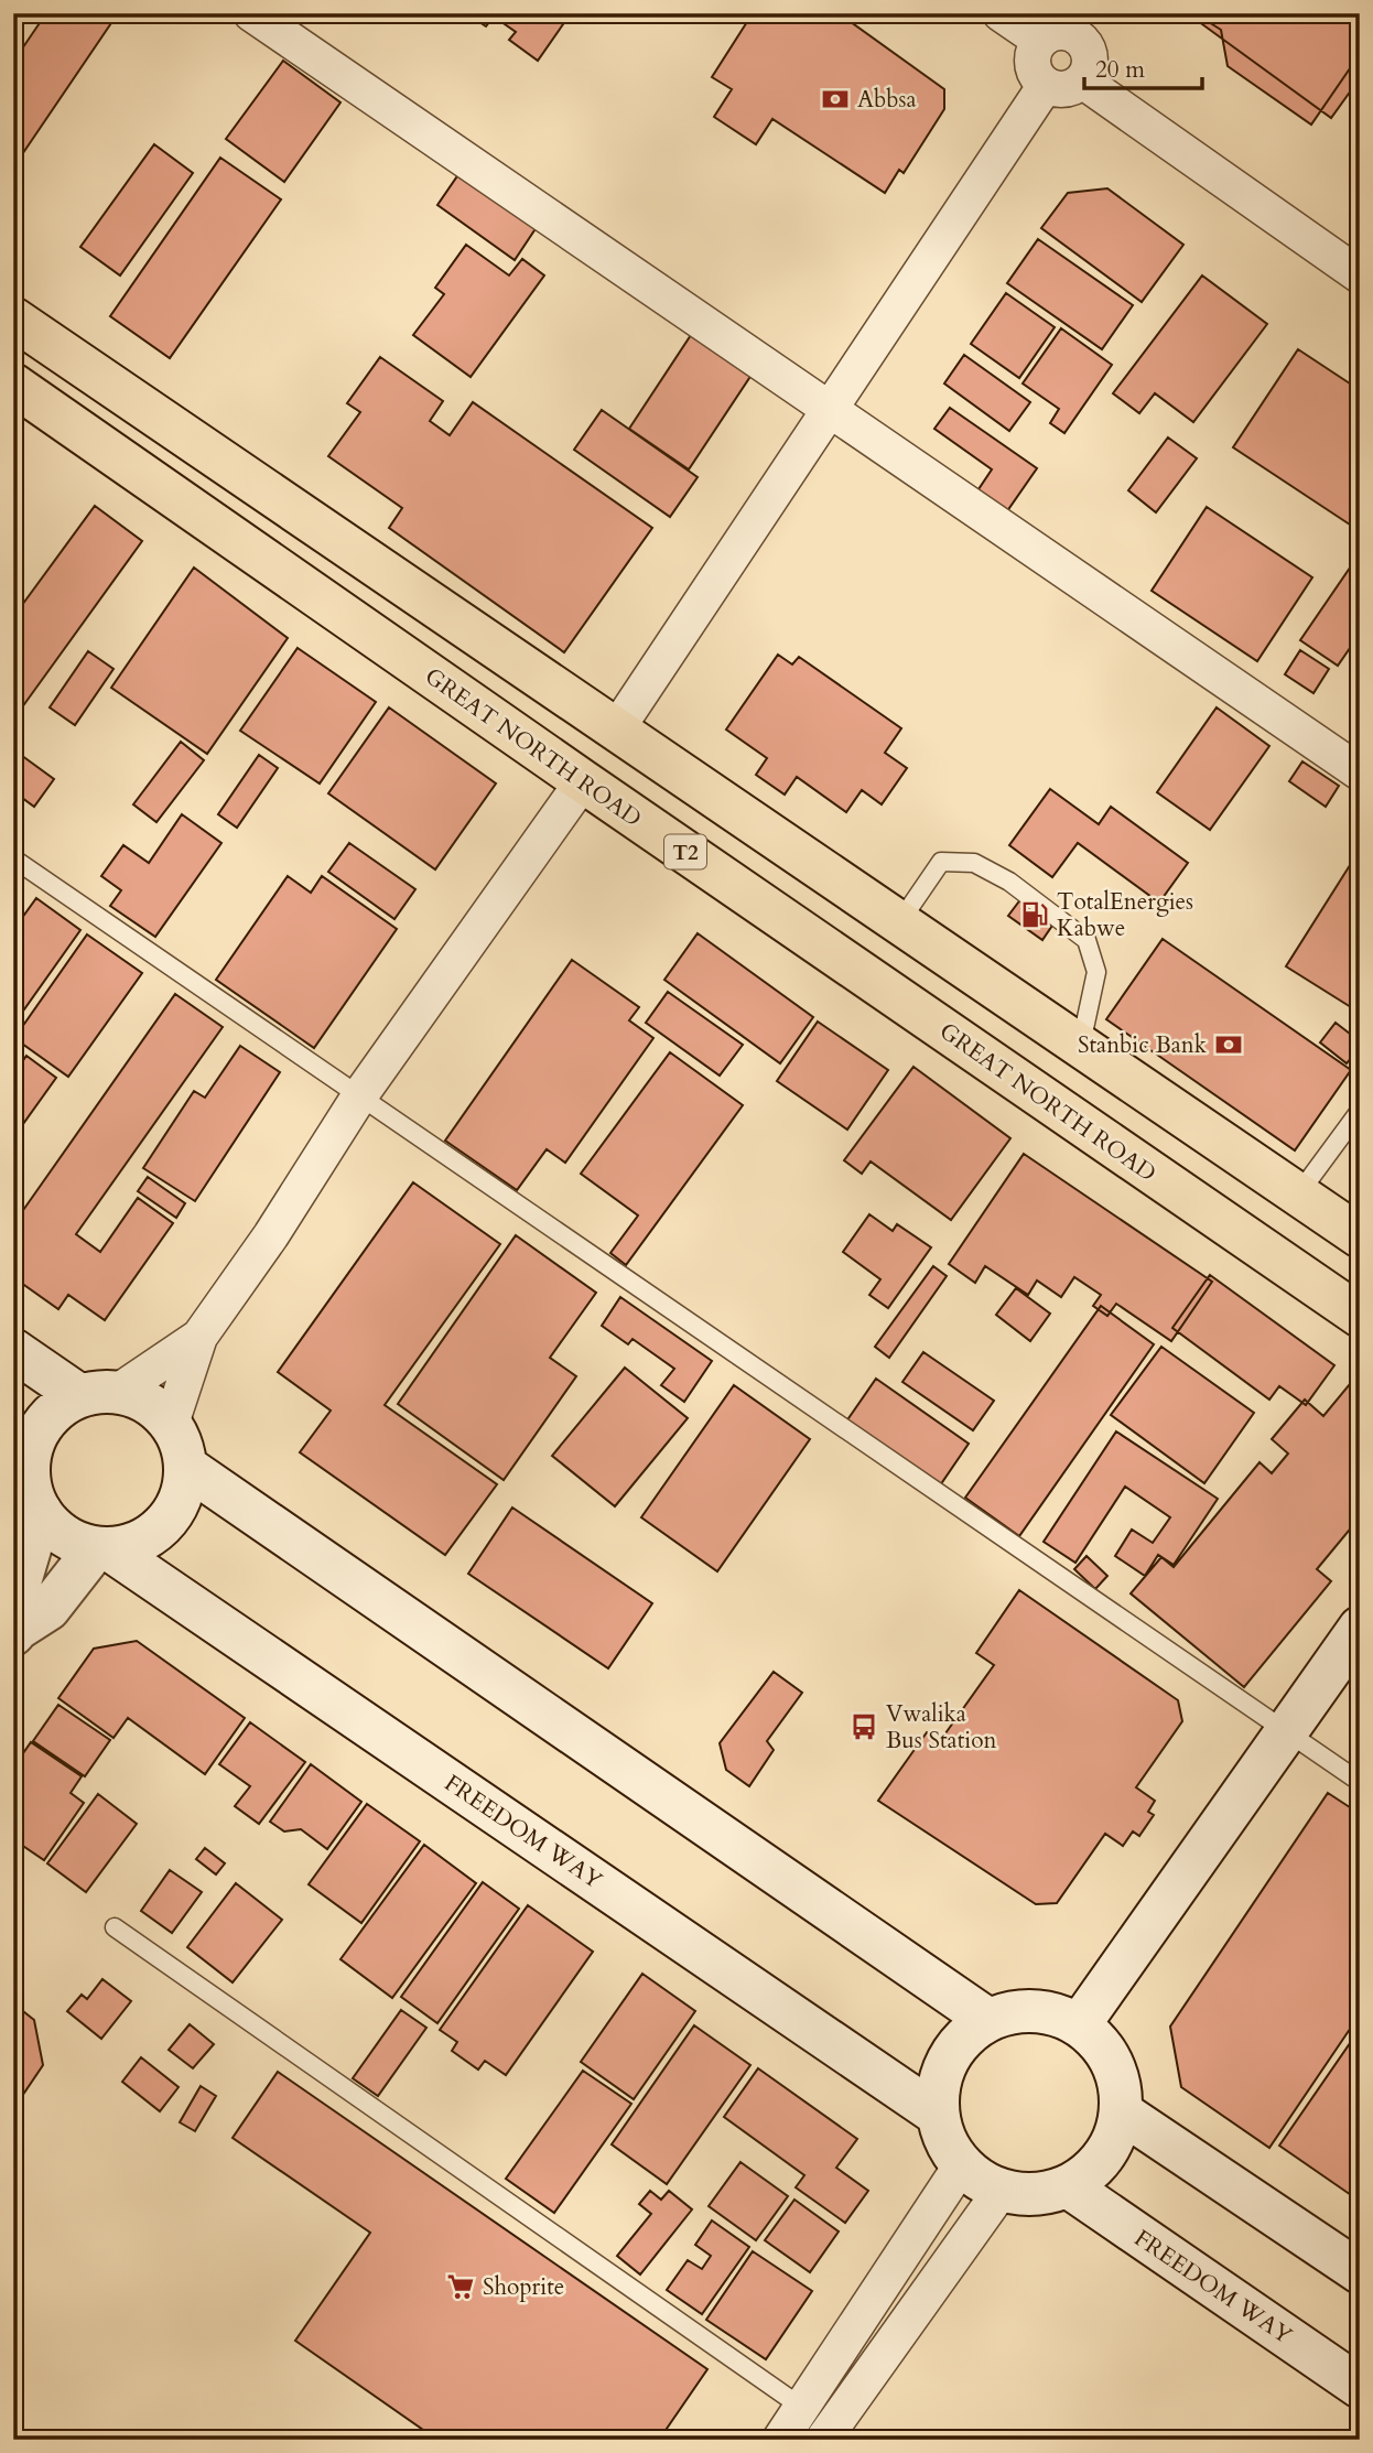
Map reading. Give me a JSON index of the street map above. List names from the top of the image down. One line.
{"streets":{"highway":["GREAT NORTH ROAD","T2"],"main road":["FREEDOM WAY"]},"places":{"bank":["Abbsa","Stanbic Bank"],"fuel station":["TotalEnergies Kabwe"],"bus stop":["Vwalika Bus Station"],"supermarket":["Shoprite"]},"scale_bar":"20 m"}
